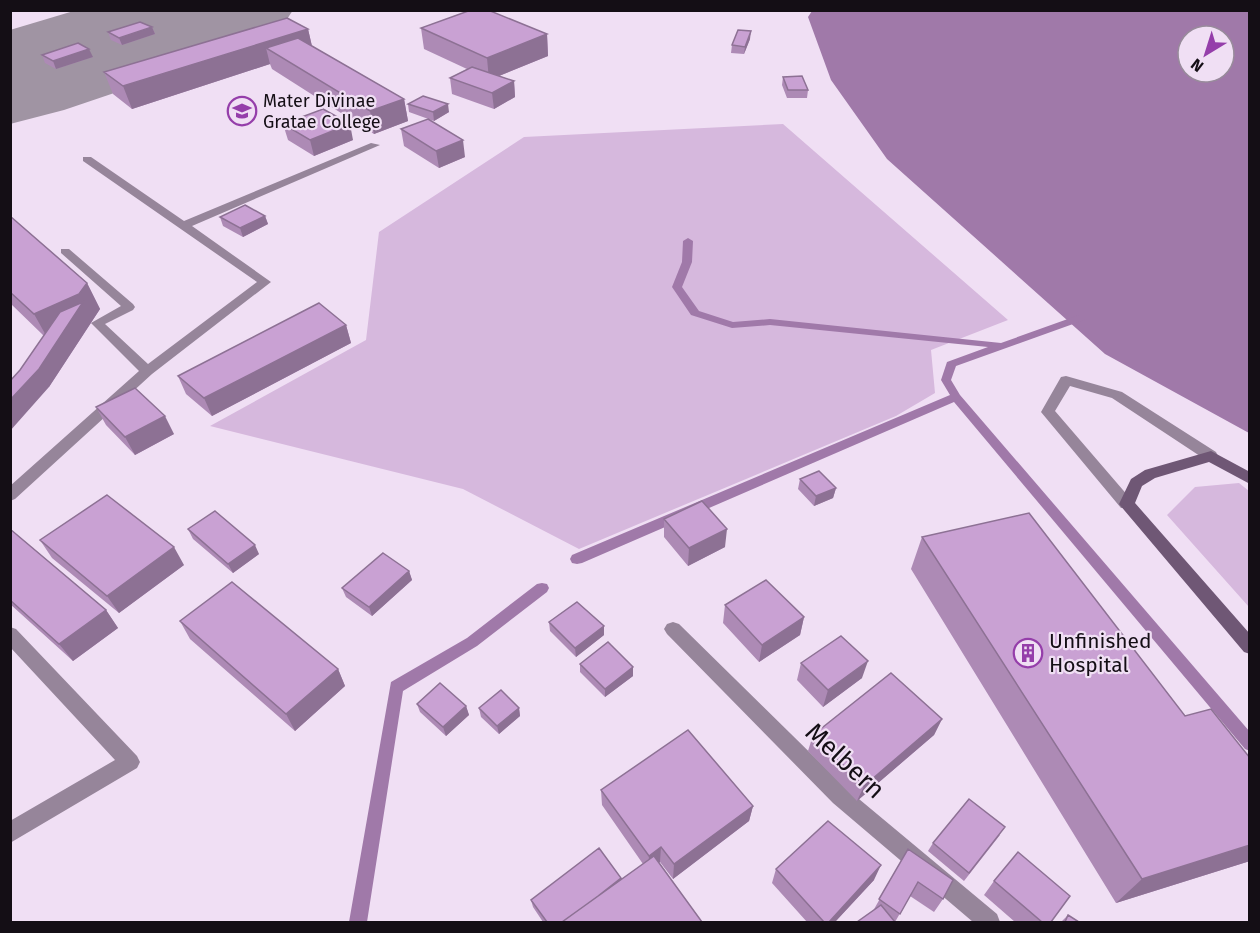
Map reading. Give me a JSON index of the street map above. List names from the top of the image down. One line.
{"streets":{"street":["Melbern"]},"places":{"school or university":["Mater Divinae Gratae College"],"building":["Unfinished Hospital"]},"north":"bottom left"}
